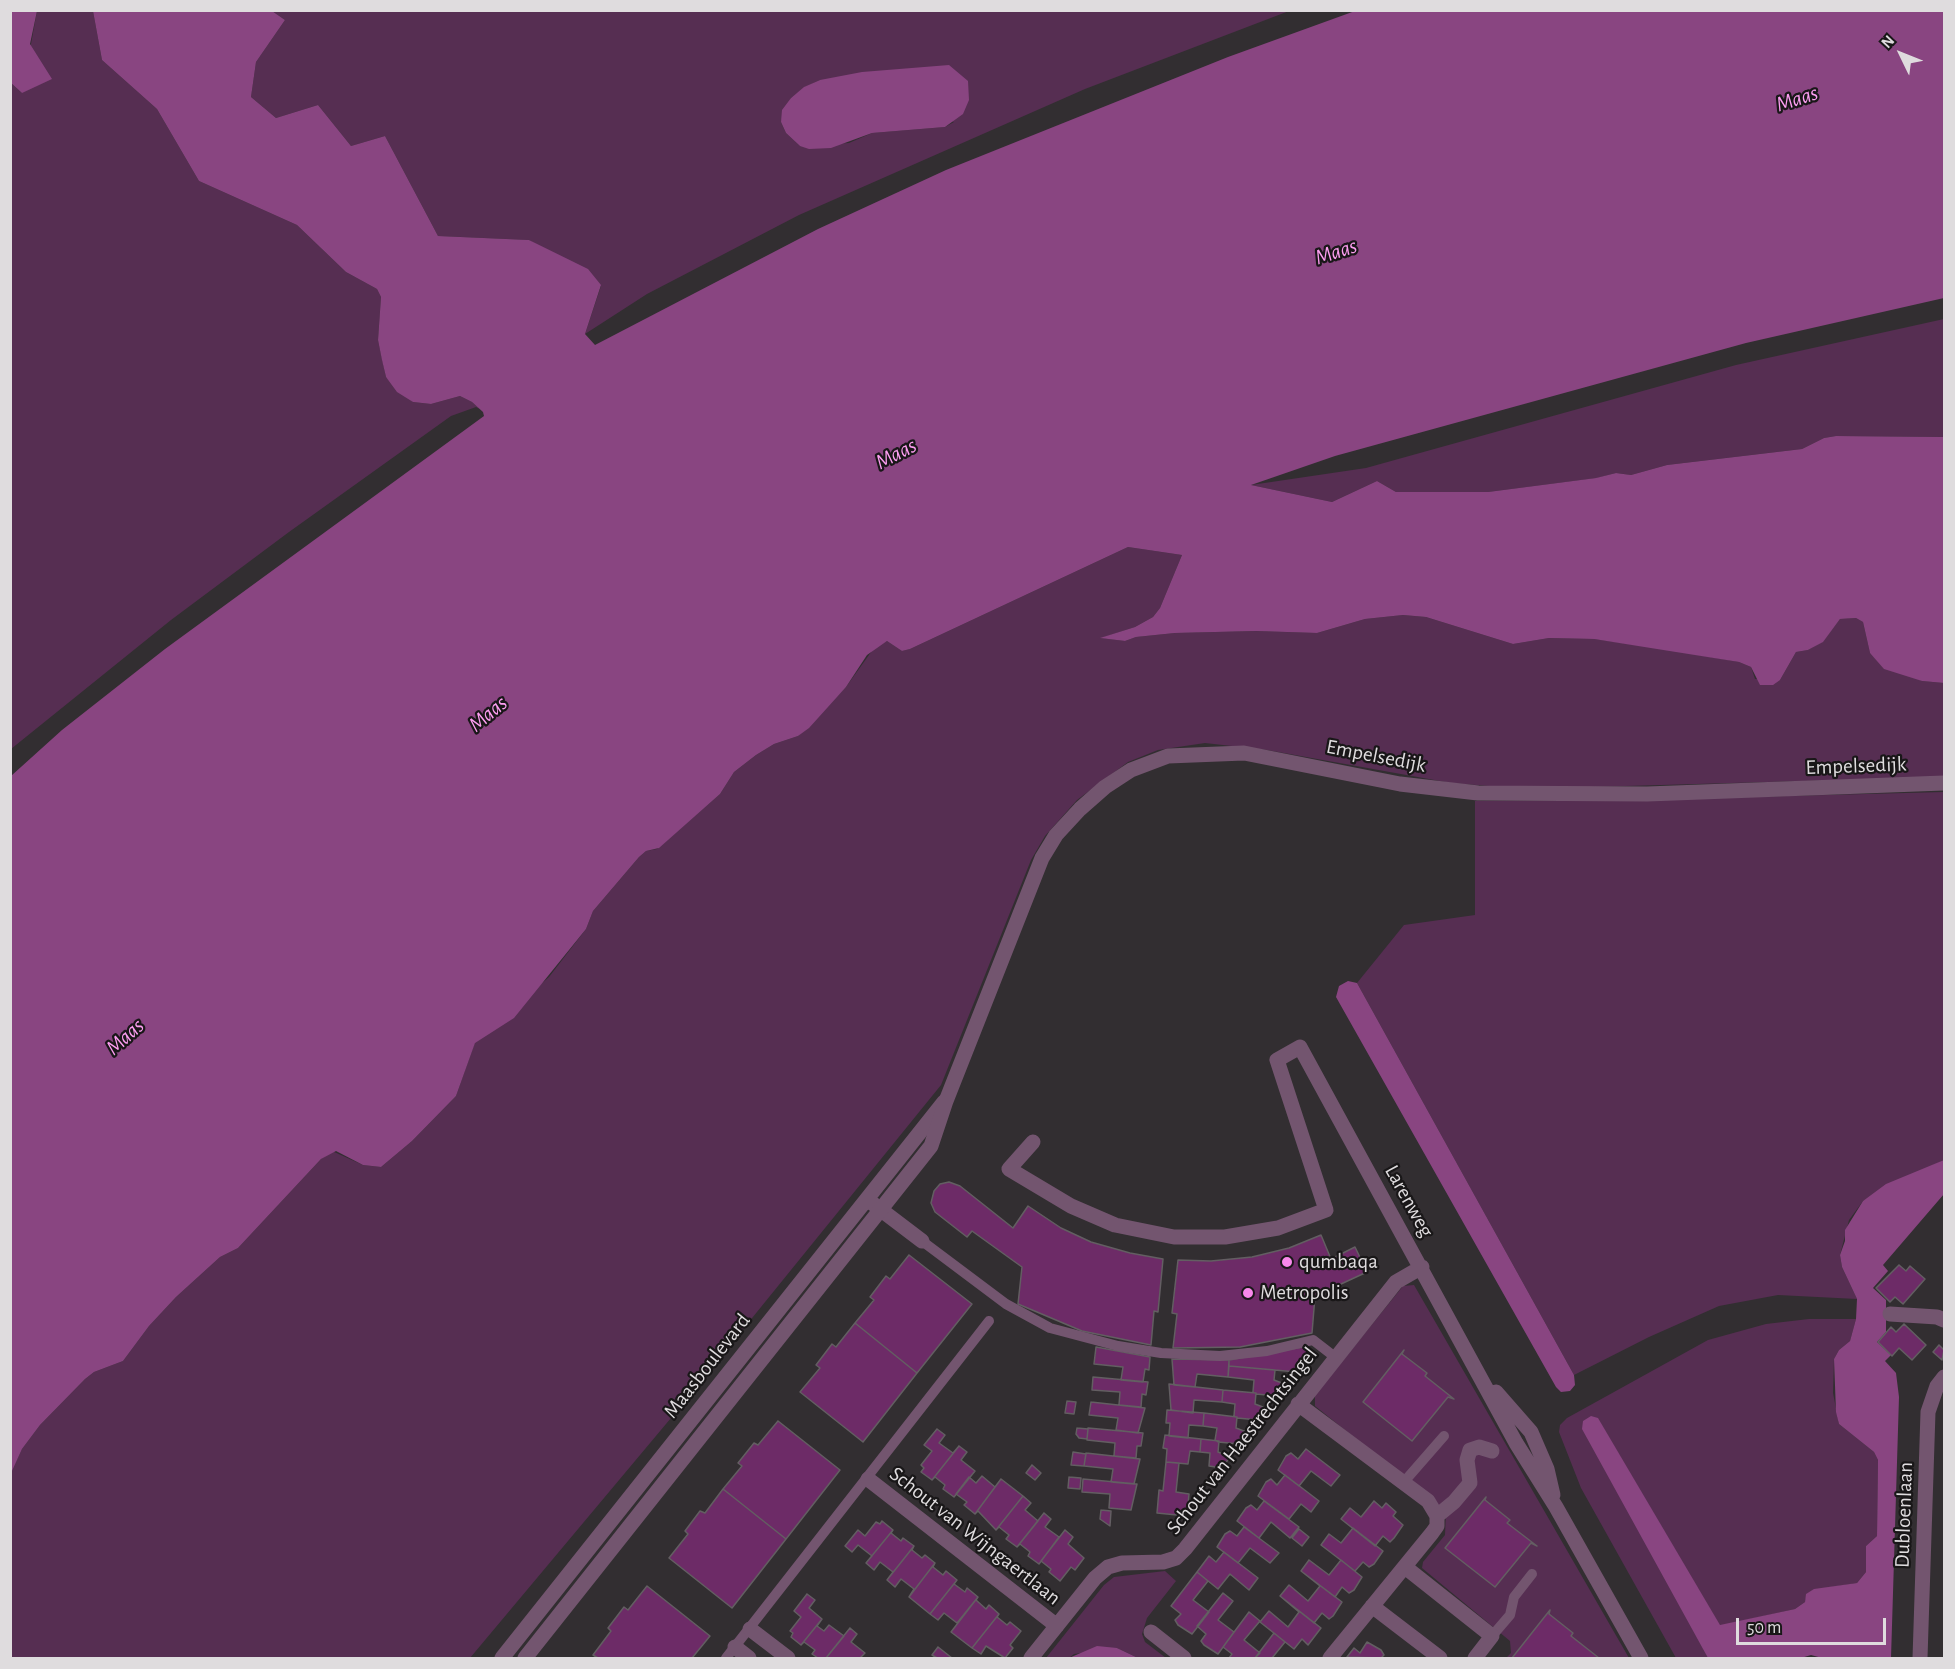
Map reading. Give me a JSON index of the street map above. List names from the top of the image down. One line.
{"streets":{"street":["Empelsedijk","Larenweg","Maasboulevard","Schout van Haestrechtsingel","Dubloenlaan","Schout van Wijngaertlaan"]},"crossings":[["Empelsedijk","Maasboulevard"],["Larenweg","Schout van Haestrechtsingel"],["Schout van Haestrechtsingel","Schout van Wijngaertlaan"]],"water":["Maas"],"places":["qumbaqa","Metropolis"],"scale_bar":"50 m","north":"top left"}
